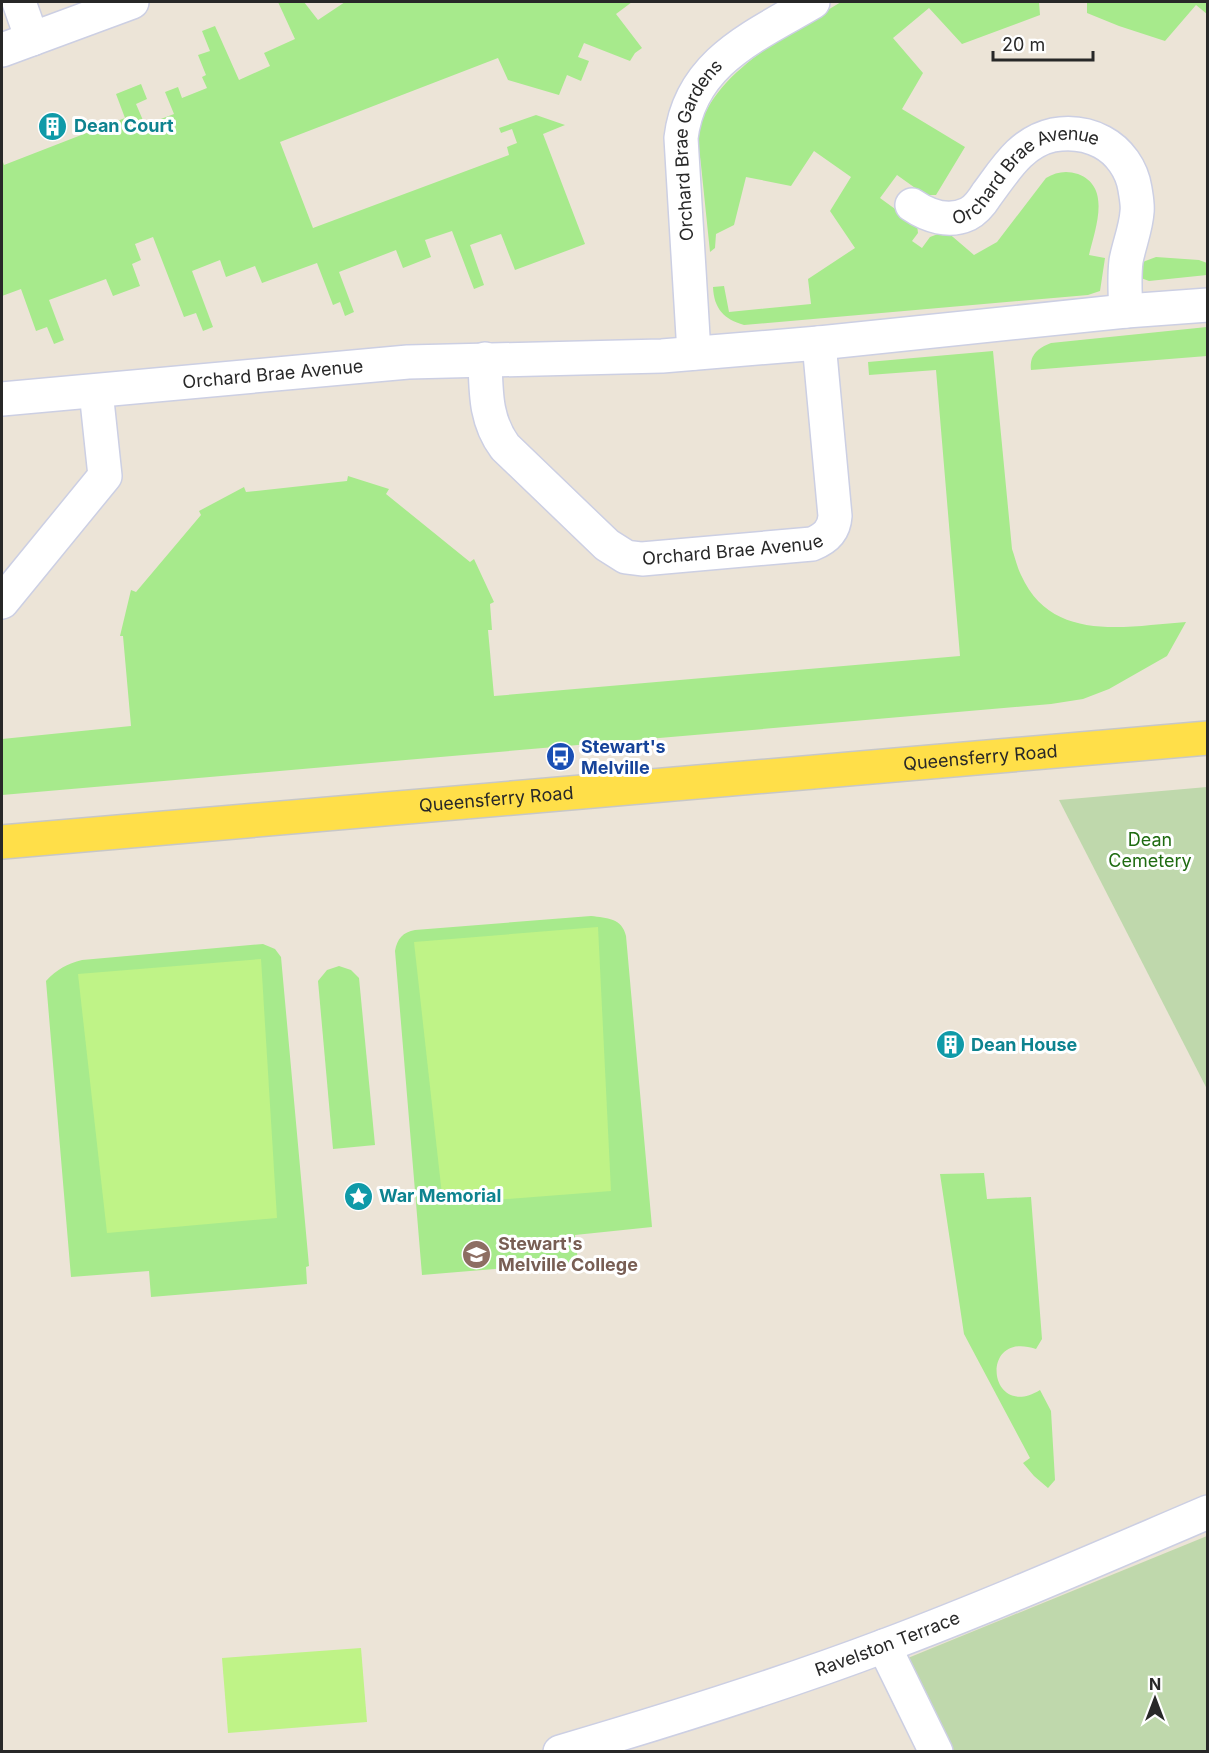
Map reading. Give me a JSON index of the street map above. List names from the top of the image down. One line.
{"streets":{"main road":["Queensferry Road"],"street":["Orchard Brae Gardens","Orchard Brae Avenue","Ravelston Terrace"]},"crossings":[["Orchard Brae Gardens","Orchard Brae Avenue"]],"parks":["Dean Cemetery"],"places":{"building":["Dean Court","Dean House"],"bus stop":["Stewart's Melville"],"place":["War Memorial"],"school or university":["Stewart's Melville College"]},"scale_bar":"20 m","north":"top"}
